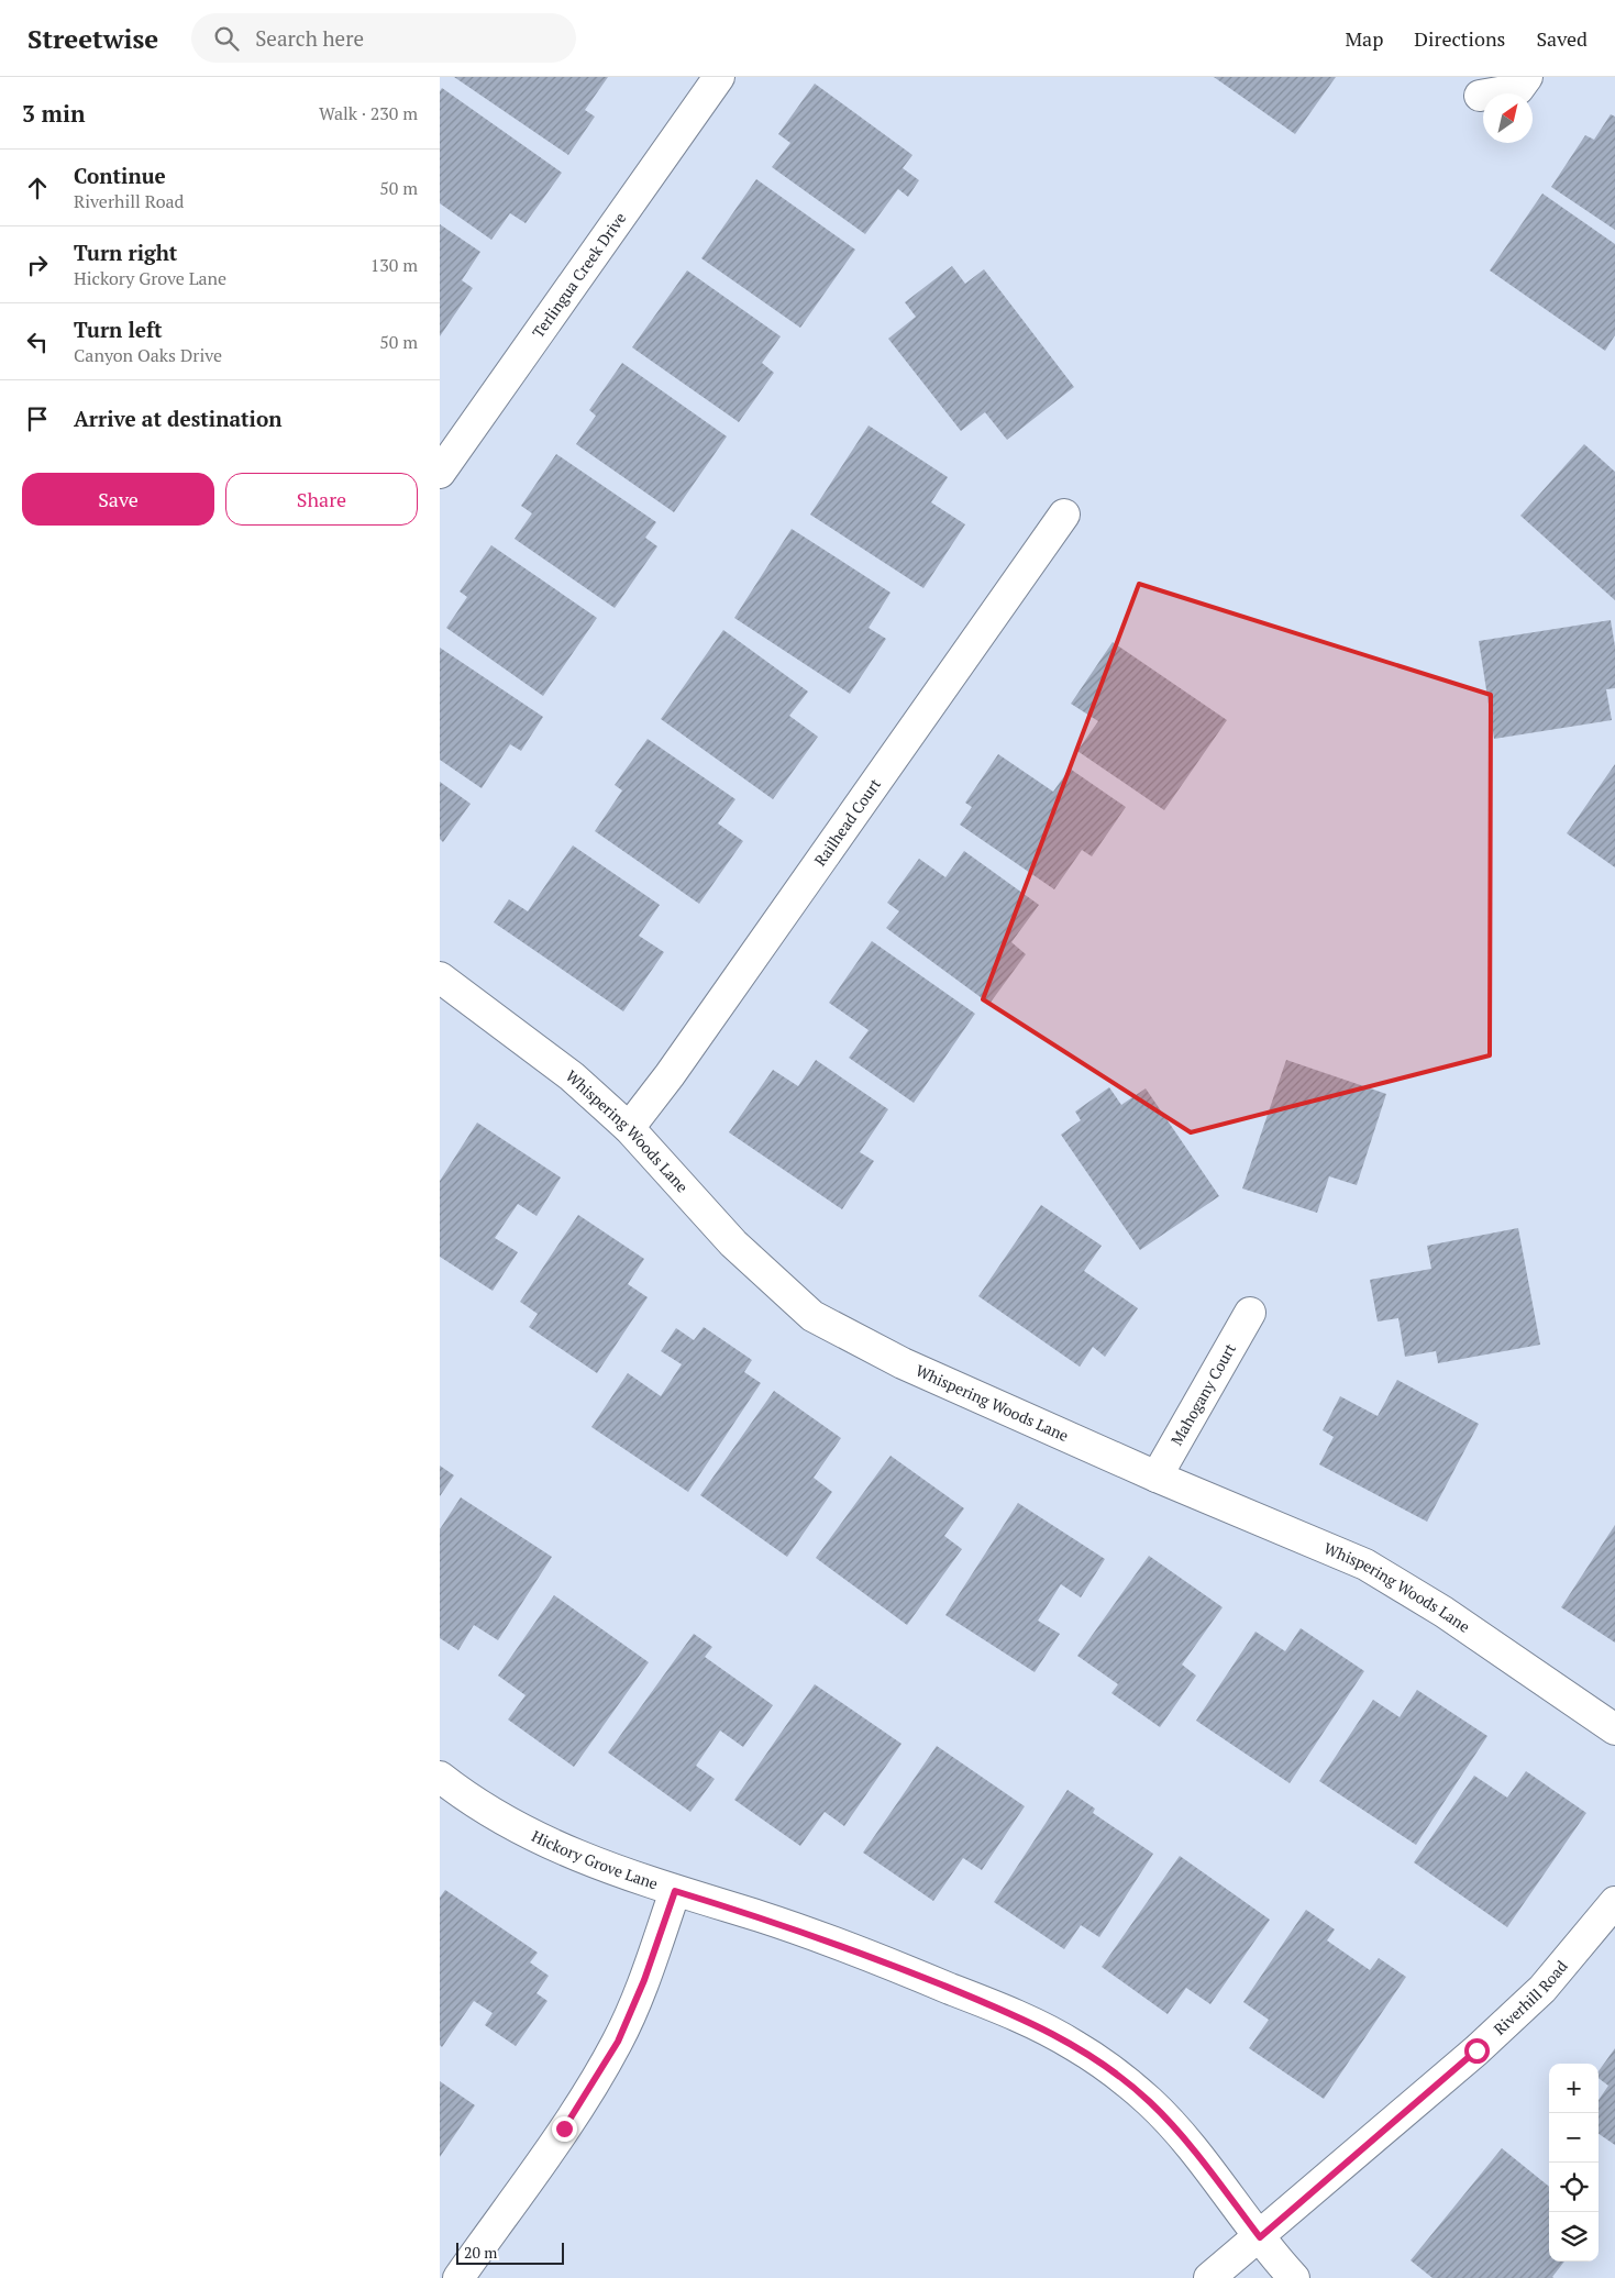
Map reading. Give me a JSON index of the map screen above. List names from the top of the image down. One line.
{"streets":{"street":["Terlingua Creek Drive","Railhead Court","Whispering Woods Lane","Mahogany Court","Hickory Grove Lane","Riverhill Road"]},"crossings":[["Railhead Court","Whispering Woods Lane"],["Whispering Woods Lane","Mahogany Court"],["Hickory Grove Lane","Riverhill Road"]],"scale_bar":"20 m","north":"top right","page":{"header":"Streetwise","search":"Search here","nav":["Map","Directions","Saved"],"heading":["3 min","Walk · 230 m"],"list":[["Continue","Riverhill Road","50 m"],["Turn right","Hickory Grove Lane","130 m"],["Turn left","Canyon Oaks Drive","50 m"],"Arrive at destination"],"buttons":["Save","Share"],"map_buttons":["+","−"],"scale":"20 m"}}
